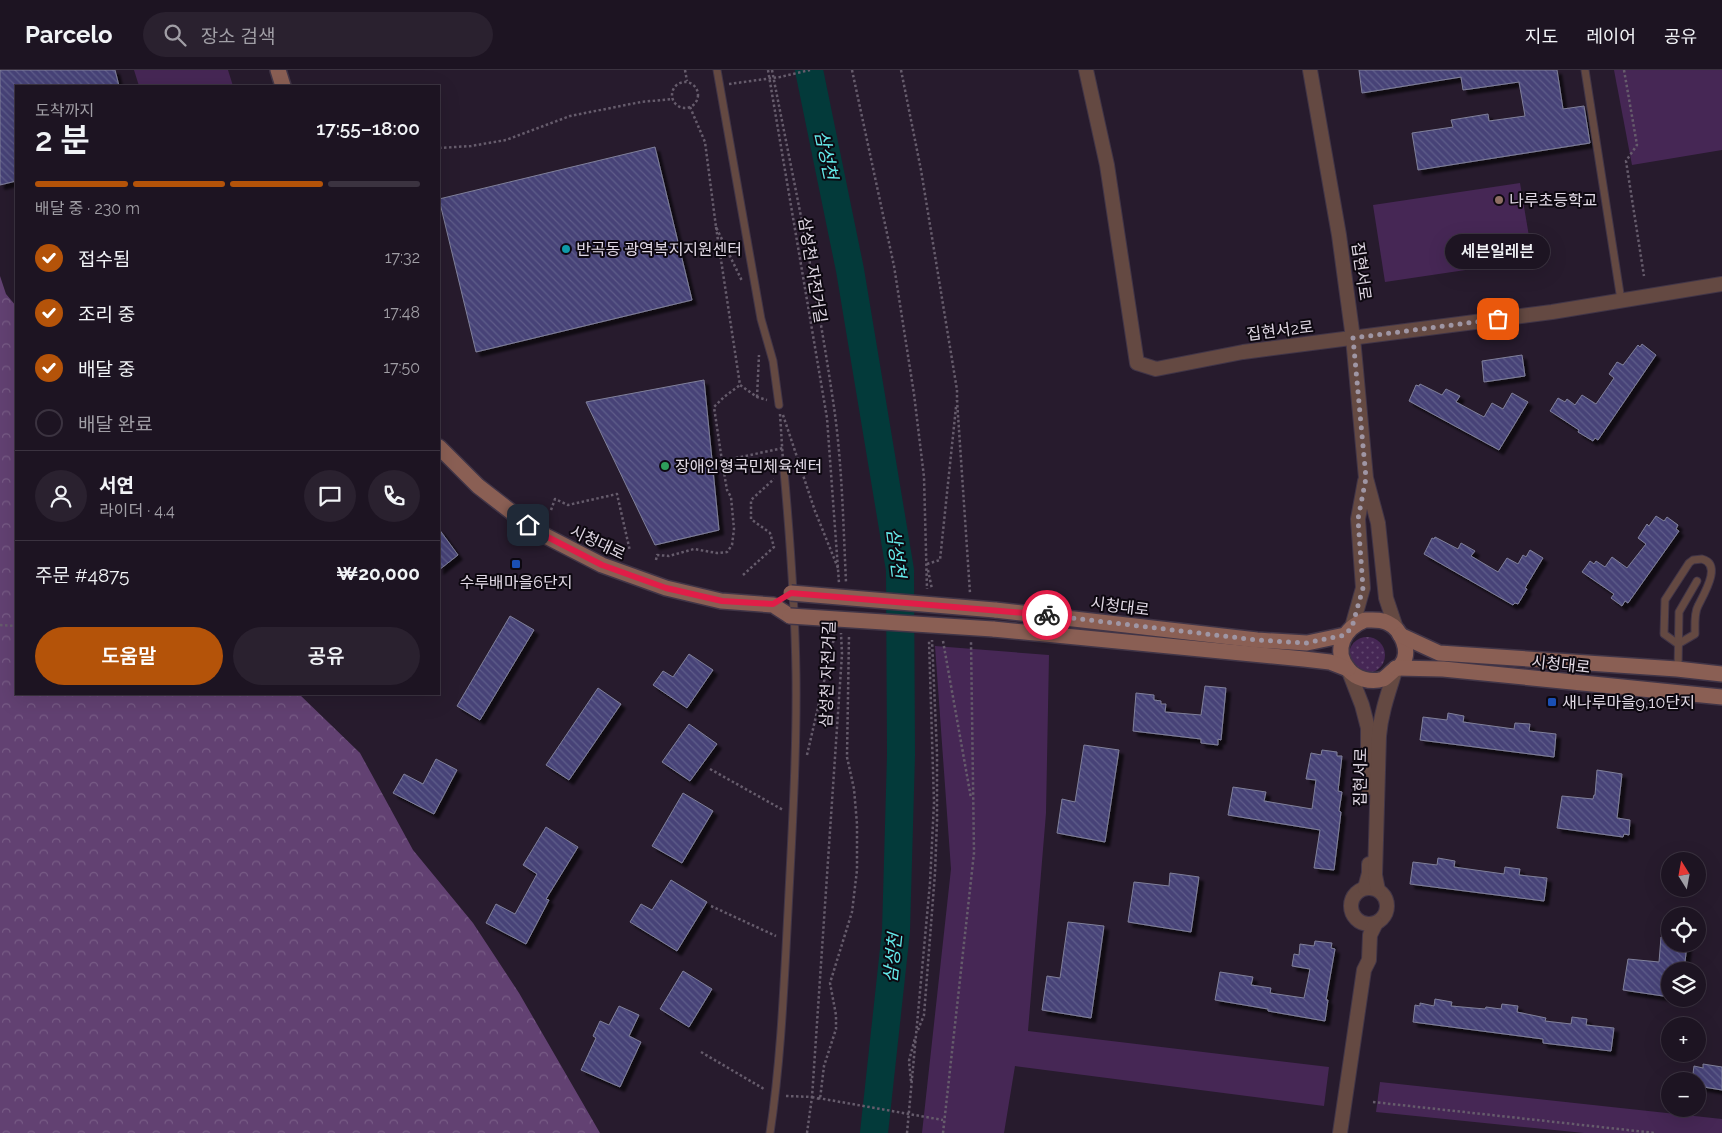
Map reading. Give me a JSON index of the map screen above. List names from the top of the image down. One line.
{"streets":{"street":["집현서로","집현서2로","시청대로"],"path":["삼성천 자전거길"]},"crossings":[["집현서로","집현서2로"],["집현서로","시청대로"]],"water":["삼성천"],"places":{"other":["나루초등학교","반곡동 광역복지지원센터","세븐일레븐","장애인형국민체육센터"],"transit":["수루배마을6단지","새나루마을9,10단지"]},"north":"top","page":{"header":"Parcelo","search":"장소 검색","nav":["지도","레이어","공유"],"heading":["2 분","도착까지","17:55–18:00"],"panel":["서연","라이더 · 4.4","주문 #4875","₩20,000"],"bar":"배달 중 · 230 m","list":[["접수됨","17:32"],["조리 중","17:48"],["배달 중","17:50"],"배달 완료"],"bubble":"세븐일레븐","buttons":["도움말","공유"],"map_buttons":["+","−"]}}
